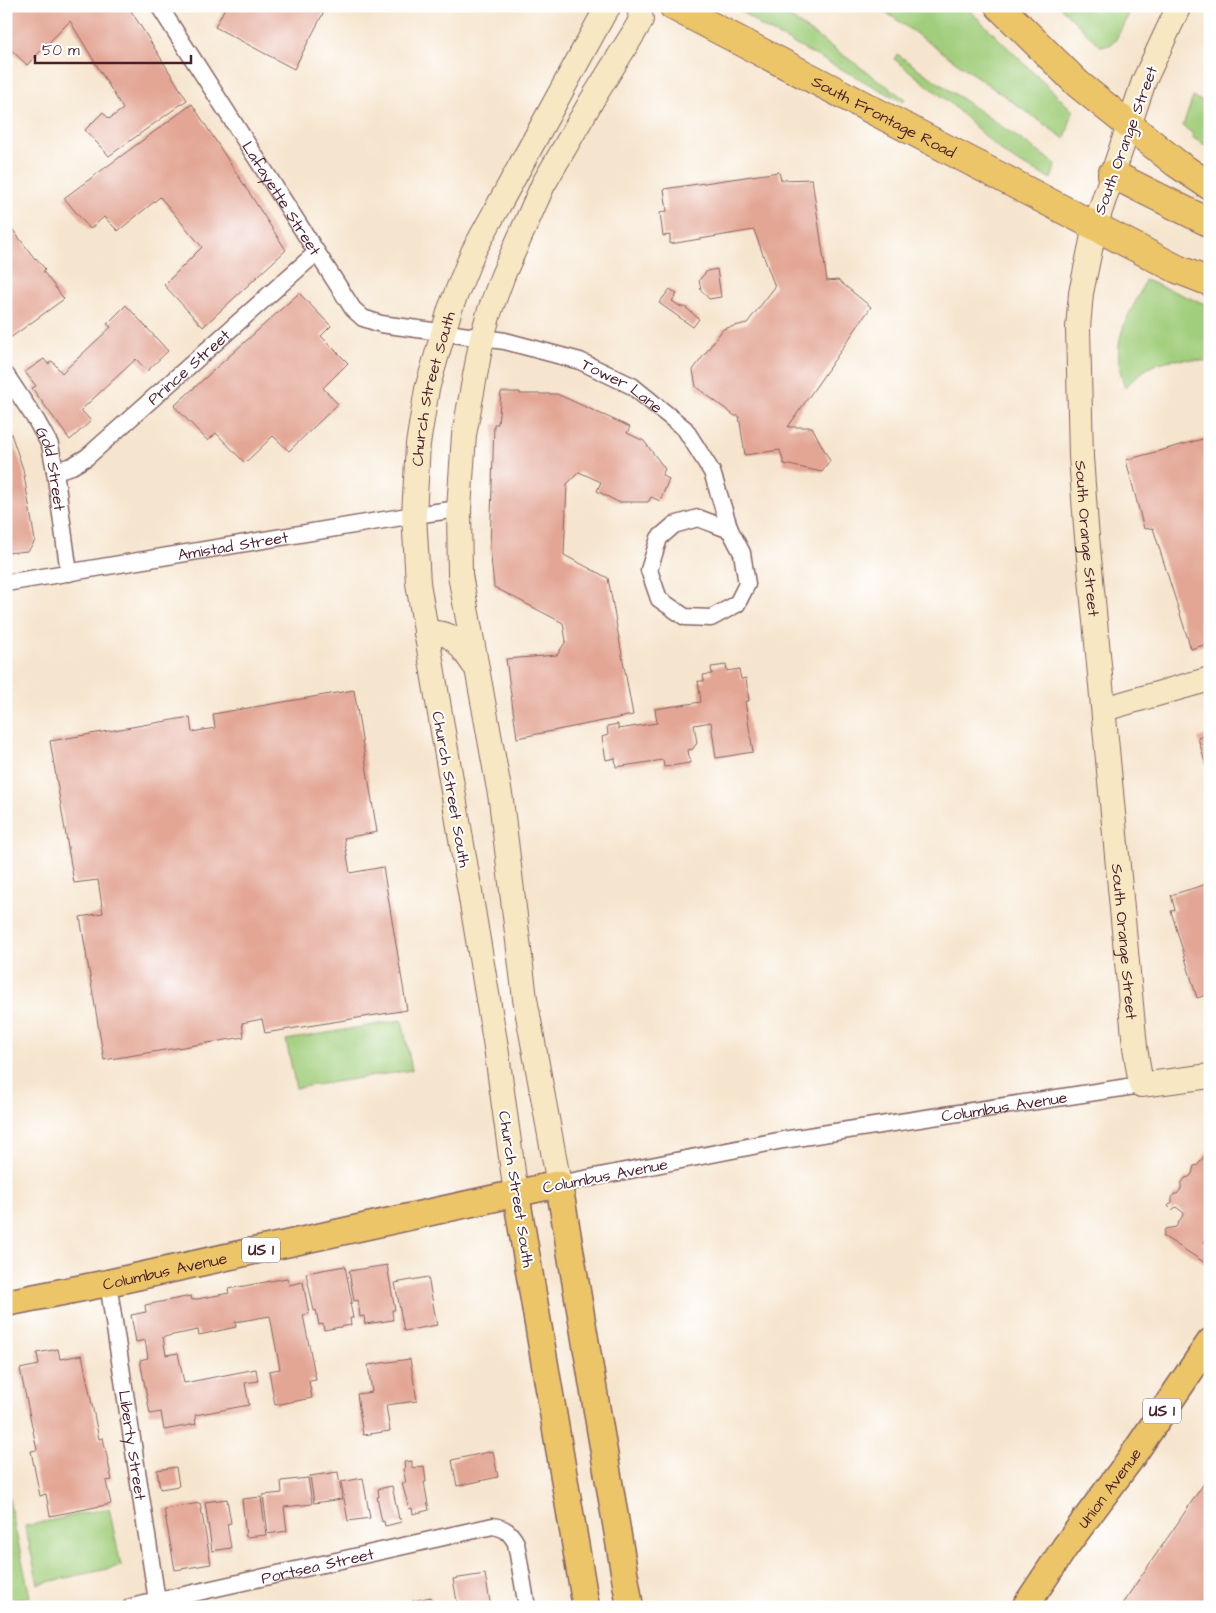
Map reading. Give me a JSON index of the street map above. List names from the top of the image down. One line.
{"streets":{"highway":["South Frontage Road"],"main road":["South Orange Street","Church Street South","Columbus Avenue","US 1","Union Avenue"],"street":["Lafayette Street","Prince Street","Tower Lane","Gold Street","Amistad Street","Liberty Street","Portsea Street"]},"crossings":[["South Frontage Road","South Orange Street"],["South Orange Street","Columbus Avenue"],["Lafayette Street","Prince Street"],["Lafayette Street","Tower Lane"],["Lafayette Street","Church Street South"],["Prince Street","Gold Street"],["Tower Lane","Church Street South"],["Church Street South","Amistad Street"],["Church Street South","Columbus Avenue"],["Gold Street","Amistad Street"],["Columbus Avenue","Liberty Street"],["Liberty Street","Portsea Street"]],"scale_bar":"50 m"}
